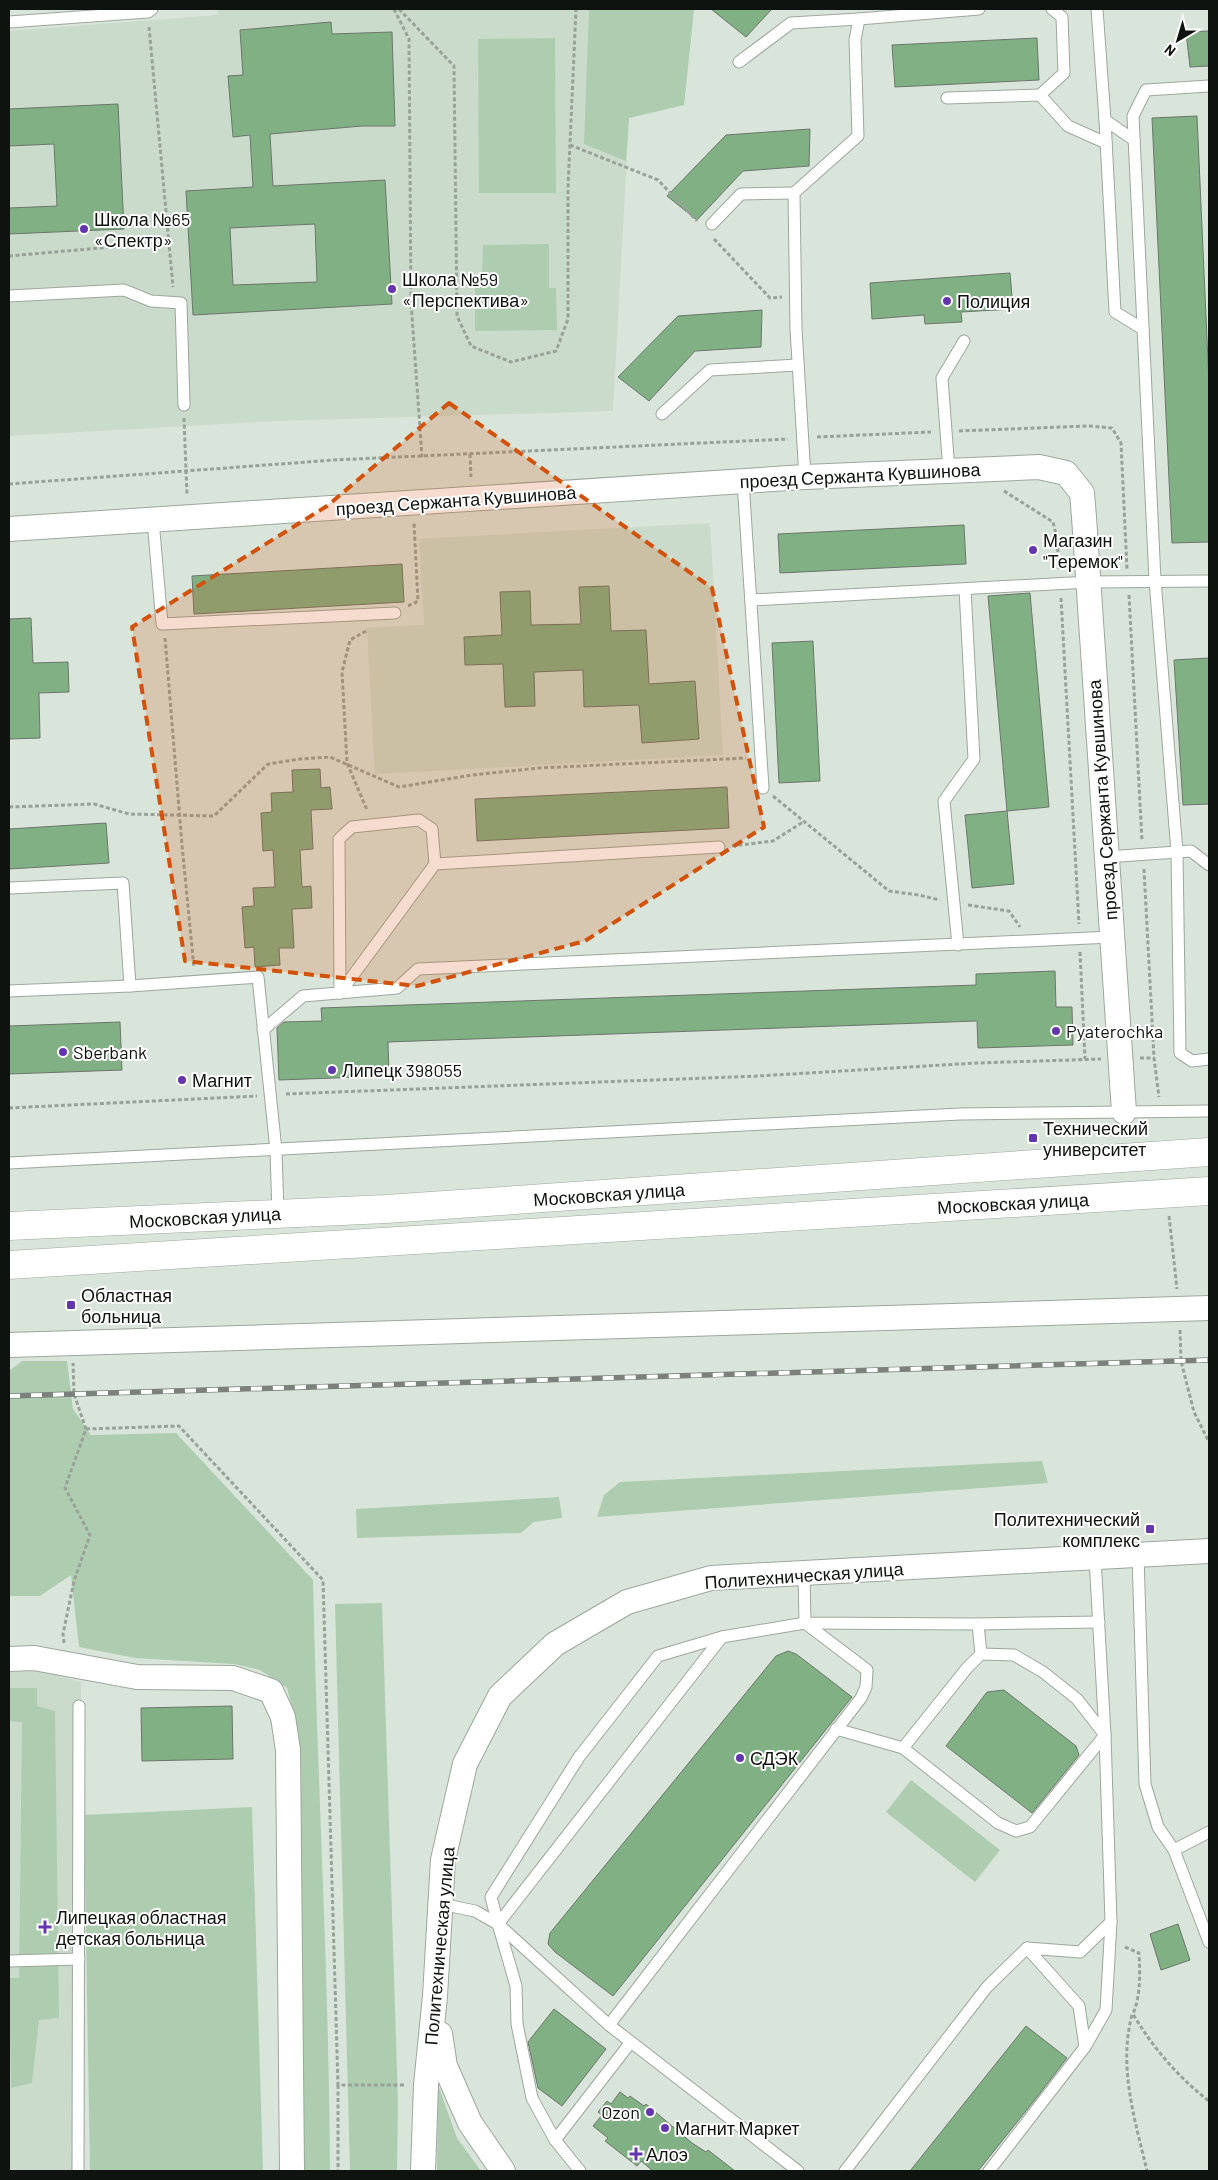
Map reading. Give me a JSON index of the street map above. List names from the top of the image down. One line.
{"streets":{"main road":["Московская улица"],"street":["проезд Сержанта Кувшинова","Политехническая улица"]},"places":{"other":["Школа №65 «Спектр»","Школа №59 «Перспектива»","Полиция","Магазин \"Теремок\"","Pyaterochka","Sberbank","Липецк 398055","Магнит","СДЭК","Ozon","Магнит Маркет"],"transit":["Технический университет","Областная больница","Политехнический комплекс"],"health":["Липецкая областная детская больница","Алоэ"]},"north":"bottom left"}
